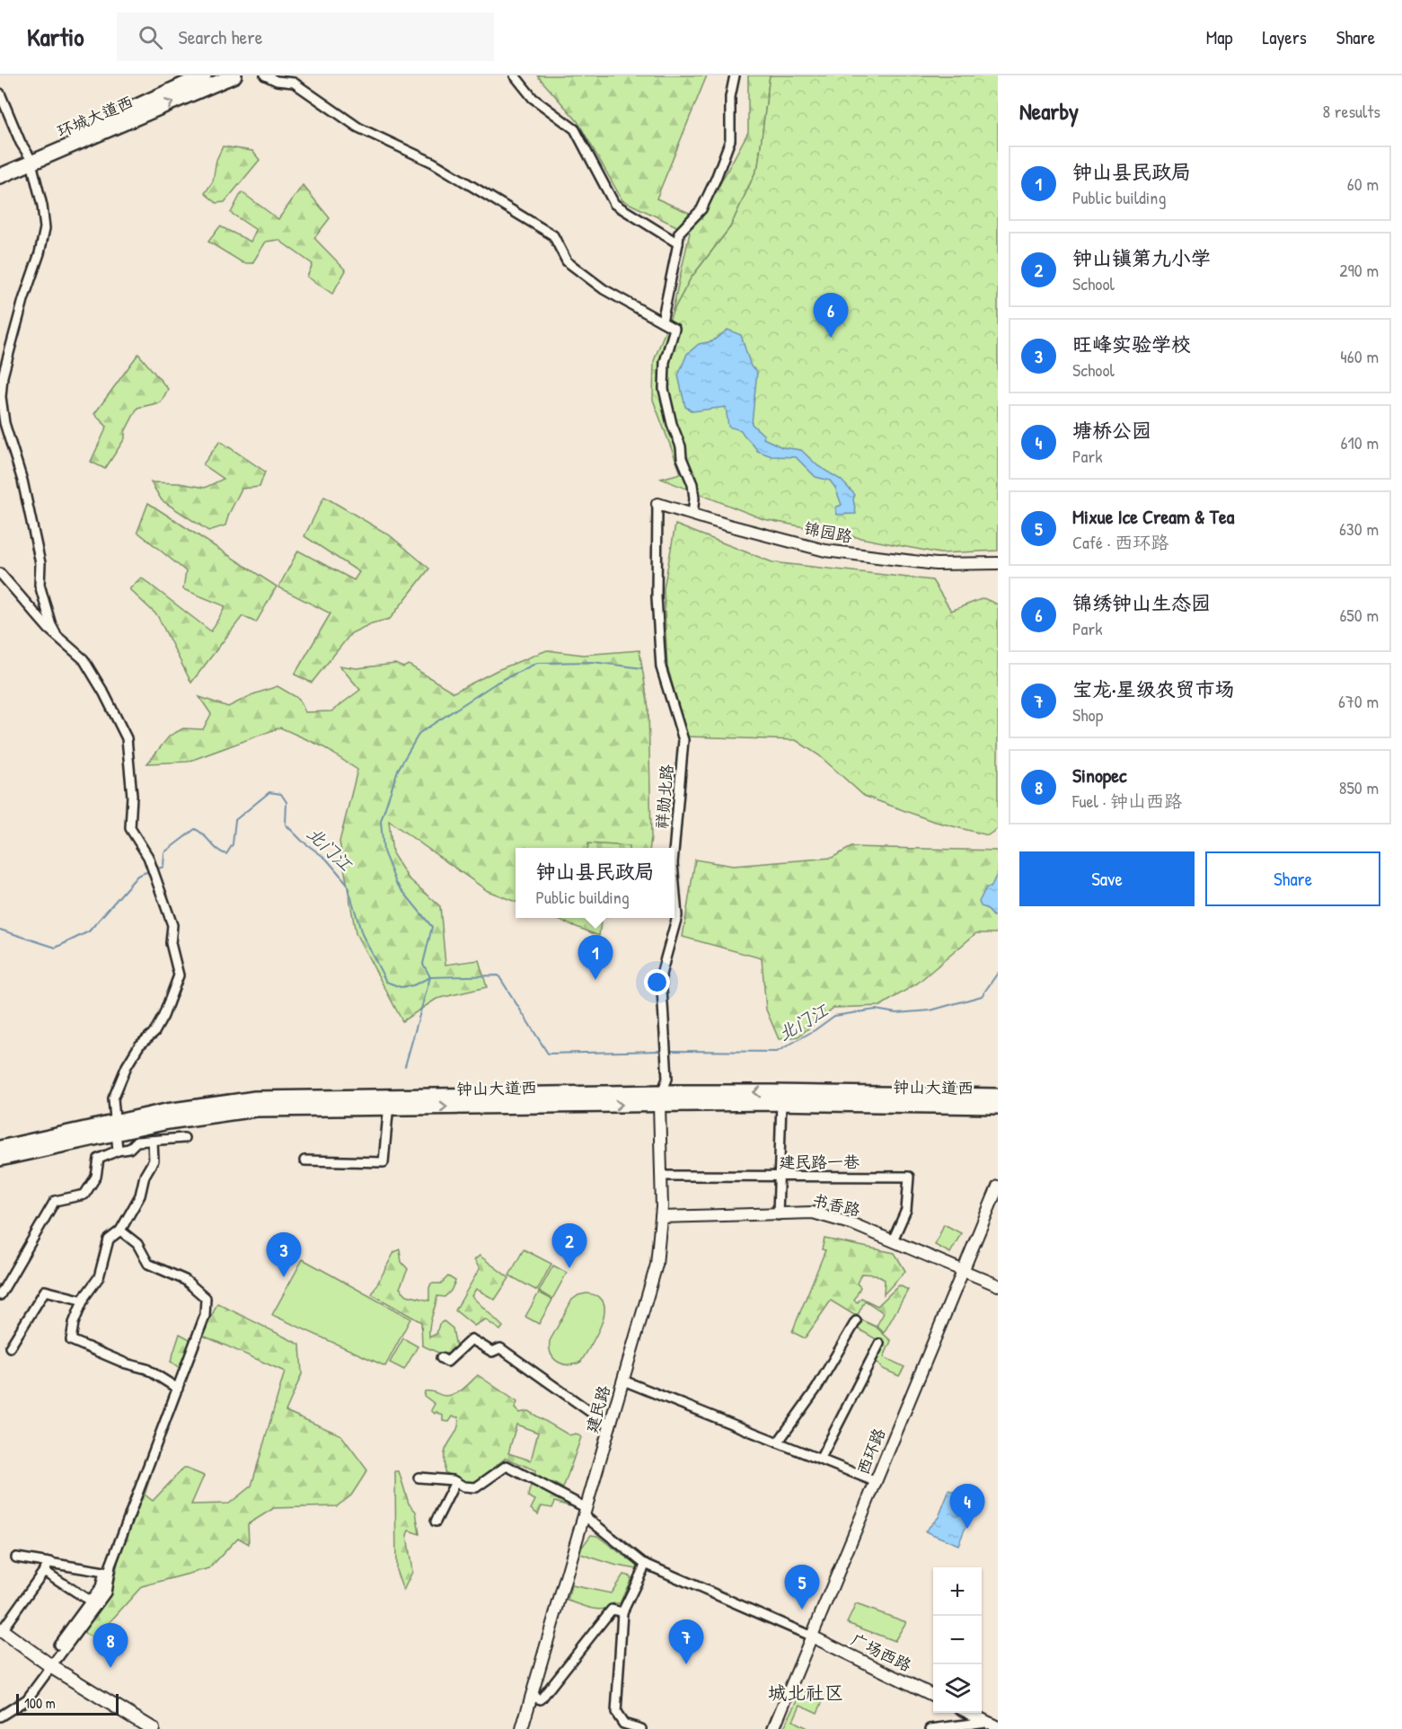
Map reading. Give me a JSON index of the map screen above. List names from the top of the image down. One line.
{"streets":{"main road":["环城大道西","钟山大道西"],"street":["锦园路","祥勋北路","建民路一巷","书香路","建民路","西环路","广场西路"]},"crossings":[["锦园路","祥勋北路"],["祥勋北路","钟山大道西"],["祥勋北路","建民路"],["钟山大道西","建民路"],["建民路一巷","书香路"],["建民路一巷","建民路"],["书香路","建民路"],["书香路","西环路"],["西环路","广场西路"]],"districts":["城北社区"],"water":["北门江"],"scale_bar":"100 m","page":{"header":"Kartio","search":"Search here","nav":["Map","Layers","Share"],"heading":["Nearby","8 results"],"list":[{"mark":"1","name":"钟山县民政局","note":"Public building","value":"60 m"},{"mark":"2","name":"钟山镇第九小学","note":"School","value":"290 m"},{"mark":"3","name":"旺峰实验学校","note":"School","value":"460 m"},{"mark":"4","name":"塘桥公园","note":"Park","value":"610 m"},{"mark":"5","name":"Mixue Ice Cream & Tea","note":"Café · 西环路","value":"630 m"},{"mark":"6","name":"锦绣钟山生态园","note":"Park","value":"650 m"},{"mark":"7","name":"宝龙·星级农贸市场","note":"Shop","value":"670 m"},{"mark":"8","name":"Sinopec","note":"Fuel · 钟山西路","value":"850 m"}],"pins":["6","1","2","3","4","5","7","8"],"buttons":["Save","Share"],"popup":["钟山县民政局","Public building"],"map_buttons":["+","−"],"scale":"100 m"}}
